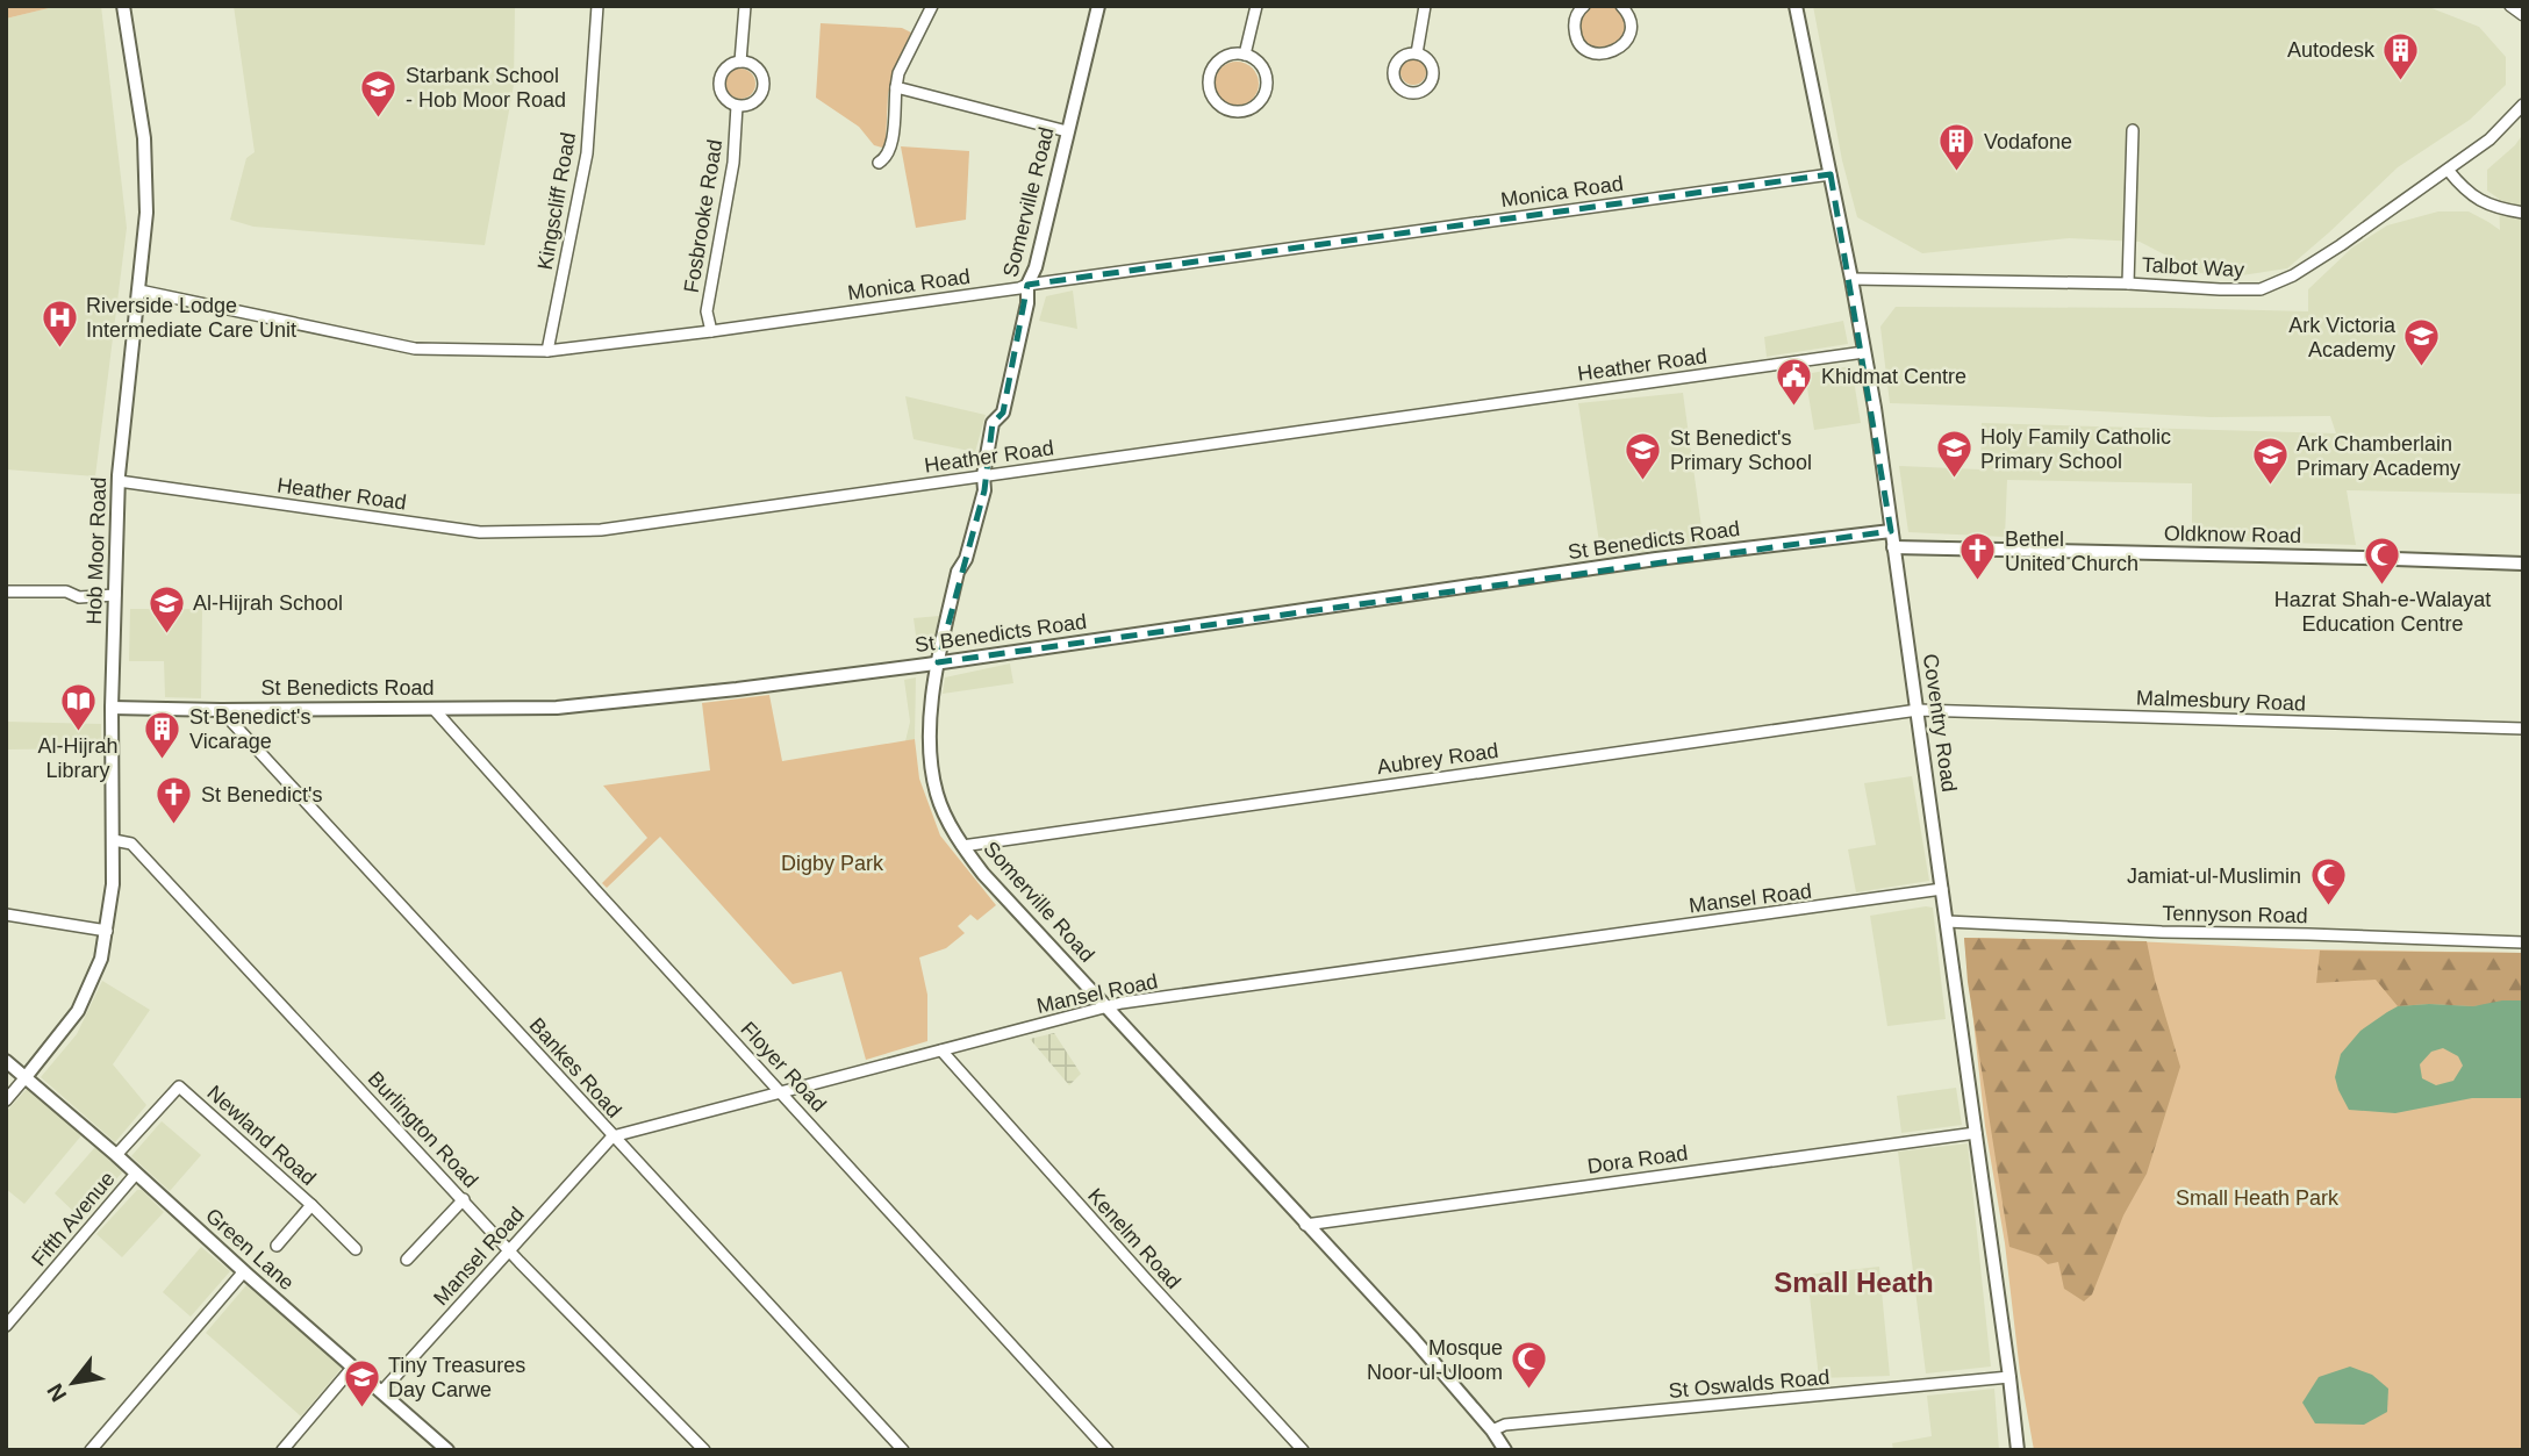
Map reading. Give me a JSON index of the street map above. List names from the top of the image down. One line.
{"streets":{"street":["Monica Road","Kingscliff Road","Somerville Road","Fosbrooke Road","Talbot Way","Heather Road","Oldknow Road","St Benedicts Road","Hob Moor Road","Malmesbury Road","Coventry Road","Aubrey Road","Mansel Road","Tennyson Road","Floyer Road","Bankes Road","Burlington Road","Newland Road","Dora Road","Fifth Avenue","Kenelm Road","Green Lane","St Oswalds Road"]},"crossings":[["Monica Road","Kingscliff Road"],["Monica Road","Somerville Road"],["Monica Road","Fosbrooke Road"],["Monica Road","Hob Moor Road"],["Monica Road","Coventry Road"],["Somerville Road","Heather Road"],["Somerville Road","St Benedicts Road"],["Somerville Road","Aubrey Road"],["Somerville Road","Mansel Road"],["Somerville Road","Dora Road"],["Somerville Road","St Oswalds Road"],["Talbot Way","Coventry Road"],["Heather Road","Hob Moor Road"],["Heather Road","Coventry Road"],["Oldknow Road","Coventry Road"],["St Benedicts Road","Hob Moor Road"],["St Benedicts Road","Coventry Road"],["St Benedicts Road","Floyer Road"],["St Benedicts Road","Bankes Road"],["Hob Moor Road","Burlington Road"],["Hob Moor Road","Green Lane"],["Malmesbury Road","Coventry Road"],["Malmesbury Road","Aubrey Road"],["Coventry Road","Aubrey Road"],["Coventry Road","Mansel Road"],["Coventry Road","Tennyson Road"],["Coventry Road","Dora Road"],["Coventry Road","St Oswalds Road"],["Mansel Road","Floyer Road"],["Mansel Road","Bankes Road"],["Mansel Road","Burlington Road"],["Mansel Road","Kenelm Road"],["Mansel Road","Green Lane"],["Newland Road","Green Lane"],["Fifth Avenue","Green Lane"]],"districts":["Small Heath"],"parks":["Digby Park","Small Heath Park"],"places":{"building":["Autodesk","Vodafone","St Benedict's Vicarage"],"school or university":["Starbank School - Hob Moor Road","Ark Victoria Academy","Holy Family Catholic Primary School","St Benedict's Primary School","Ark Chamberlain Primary Academy","Al-Hijrah School","Tiny Treasures Day Carwe"],"hospital":["Riverside Lodge Intermediate Care Unit"],"public building":["Khidmat Centre"],"church":["Bethel United Church","St Benedict's"],"mosque":["Hazrat Shah-e-Walayat Education Centre","Jamiat-ul-Muslimin","Mosque Noor-ul-Uloom"],"library":["Al-Hijrah Library"]},"north":"bottom left"}
